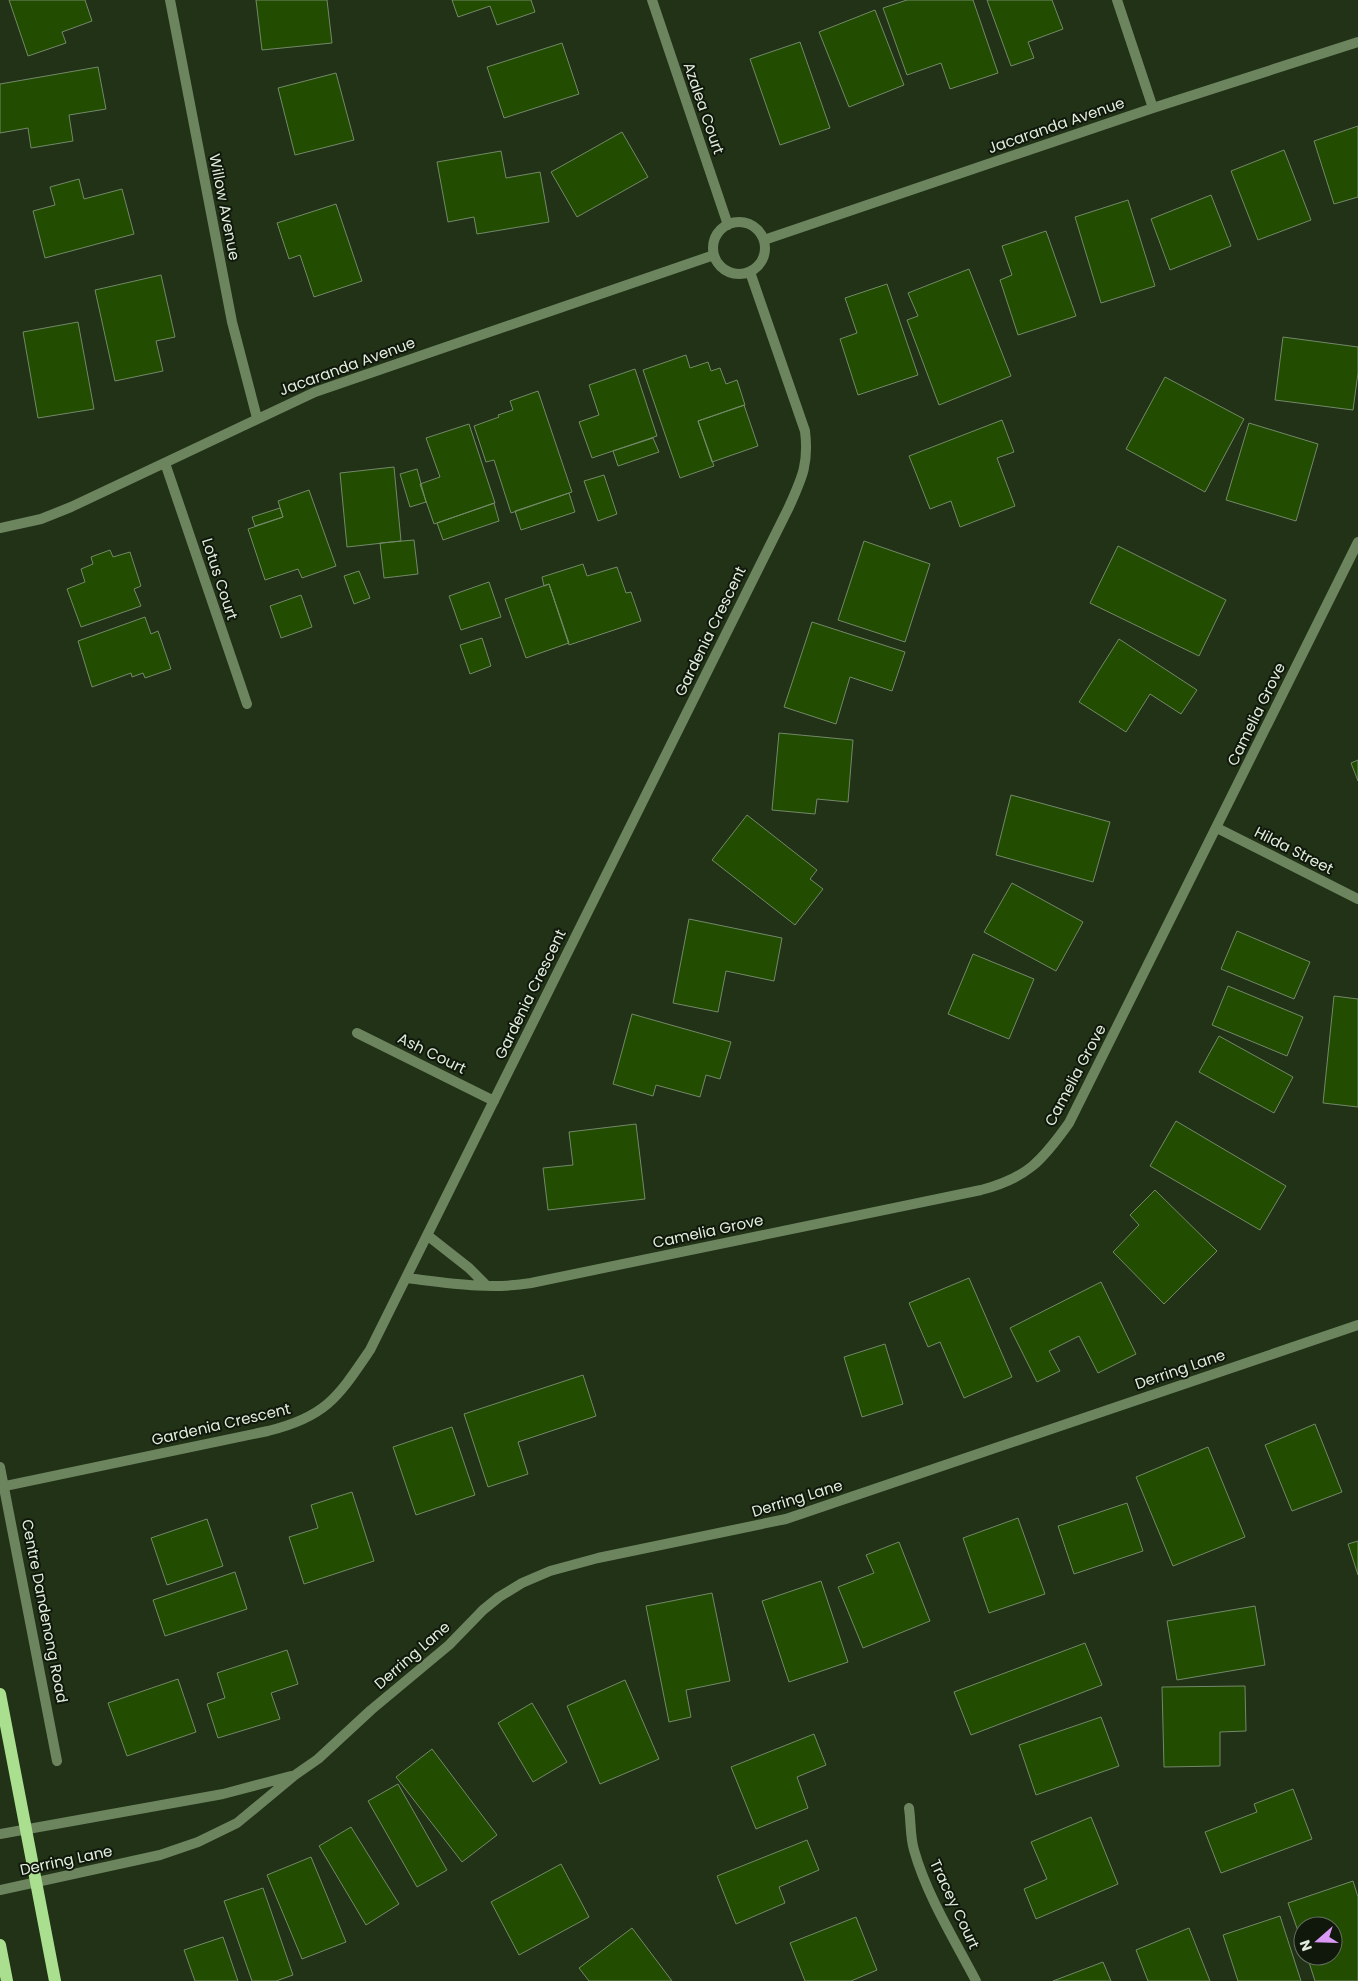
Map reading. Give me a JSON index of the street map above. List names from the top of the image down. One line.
{"streets":{"street":["Azalea Court","Jacaranda Avenue","Willow Avenue","Lotus Court","Gardenia Crescent","Camelia Grove","Hilda Street","Ash Court","Derring Lane","Centre Dandenong Road","Tracey Court"]},"crossings":[["Azalea Court","Jacaranda Avenue"],["Azalea Court","Gardenia Crescent"],["Jacaranda Avenue","Willow Avenue"],["Jacaranda Avenue","Lotus Court"],["Jacaranda Avenue","Gardenia Crescent"],["Gardenia Crescent","Camelia Grove"],["Gardenia Crescent","Ash Court"],["Gardenia Crescent","Centre Dandenong Road"],["Camelia Grove","Hilda Street"]],"north":"left"}
